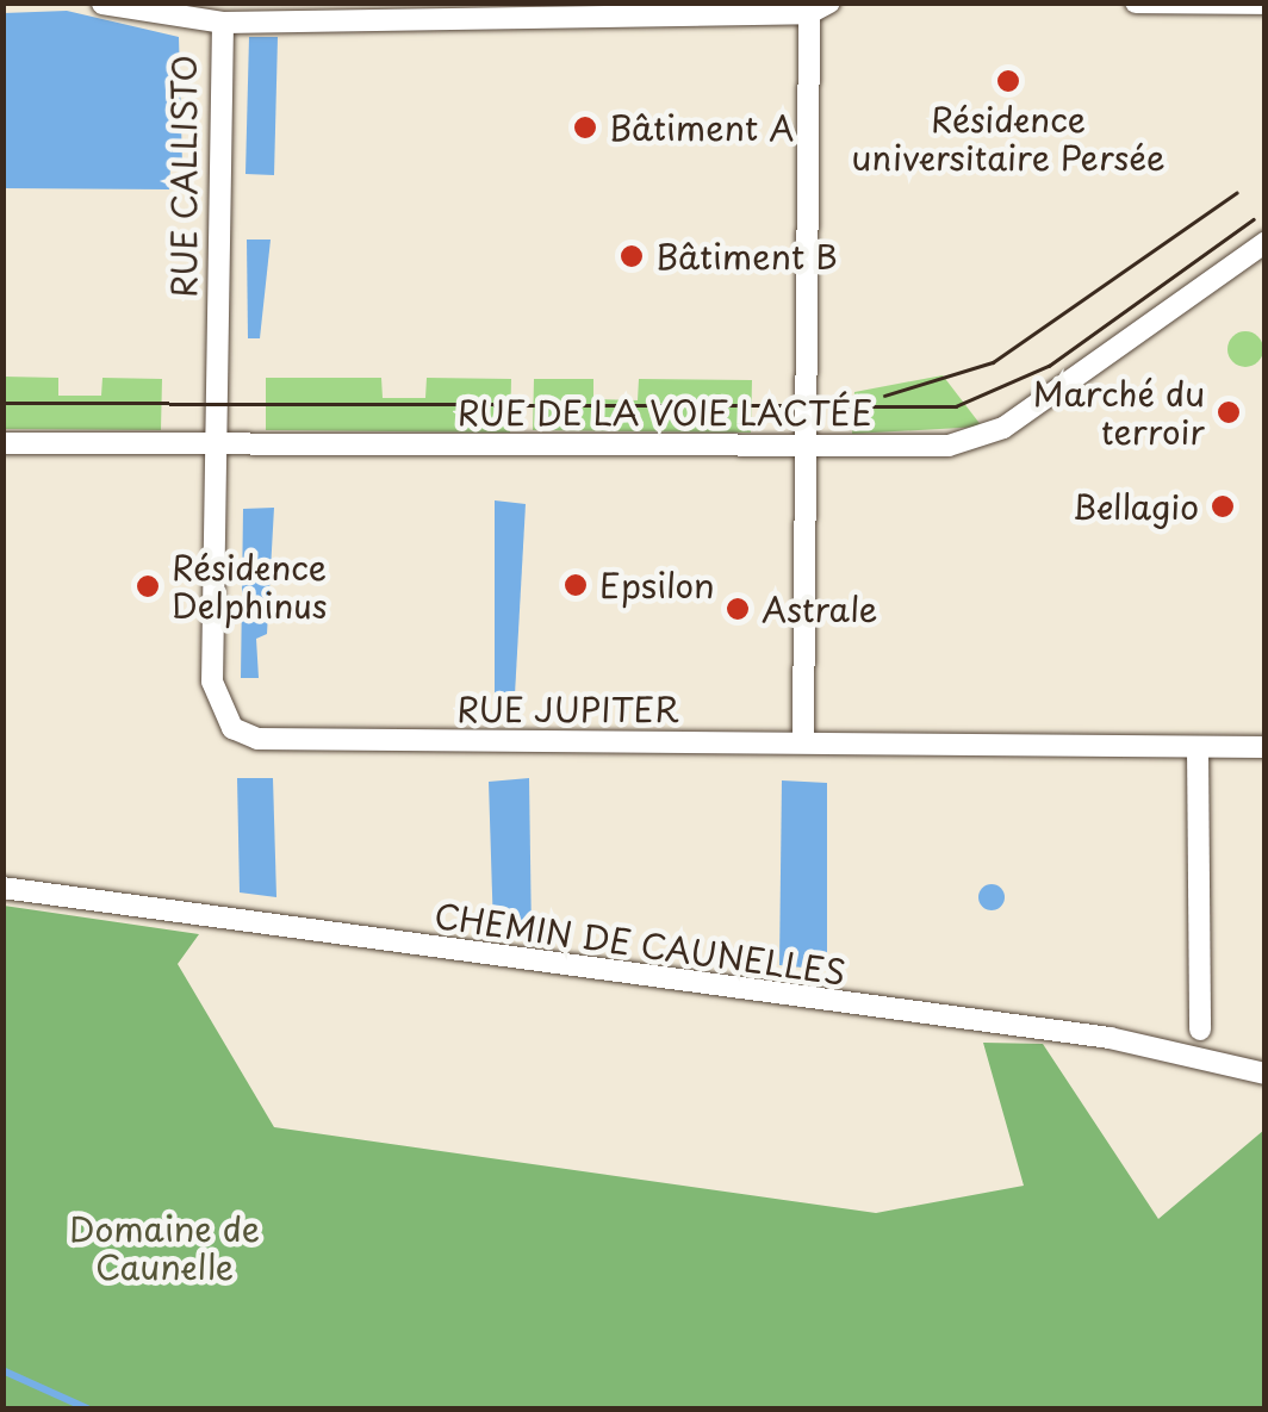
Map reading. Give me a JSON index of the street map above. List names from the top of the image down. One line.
{"streets":{"street":["RUE CALLISTO","RUE DE LA VOIE LACTÉE","RUE JUPITER","CHEMIN DE CAUNELLES"]},"crossings":[["RUE CALLISTO","RUE DE LA VOIE LACTÉE"],["RUE CALLISTO","RUE JUPITER"],["RUE DE LA VOIE LACTÉE","RUE JUPITER"]],"parks":["Domaine de Caunelle"],"places":["Résidence universitaire Persée","Bâtiment A","Bâtiment B","Marché du terroir","Bellagio","Epsilon","Résidence Delphinus","Astrale"]}
